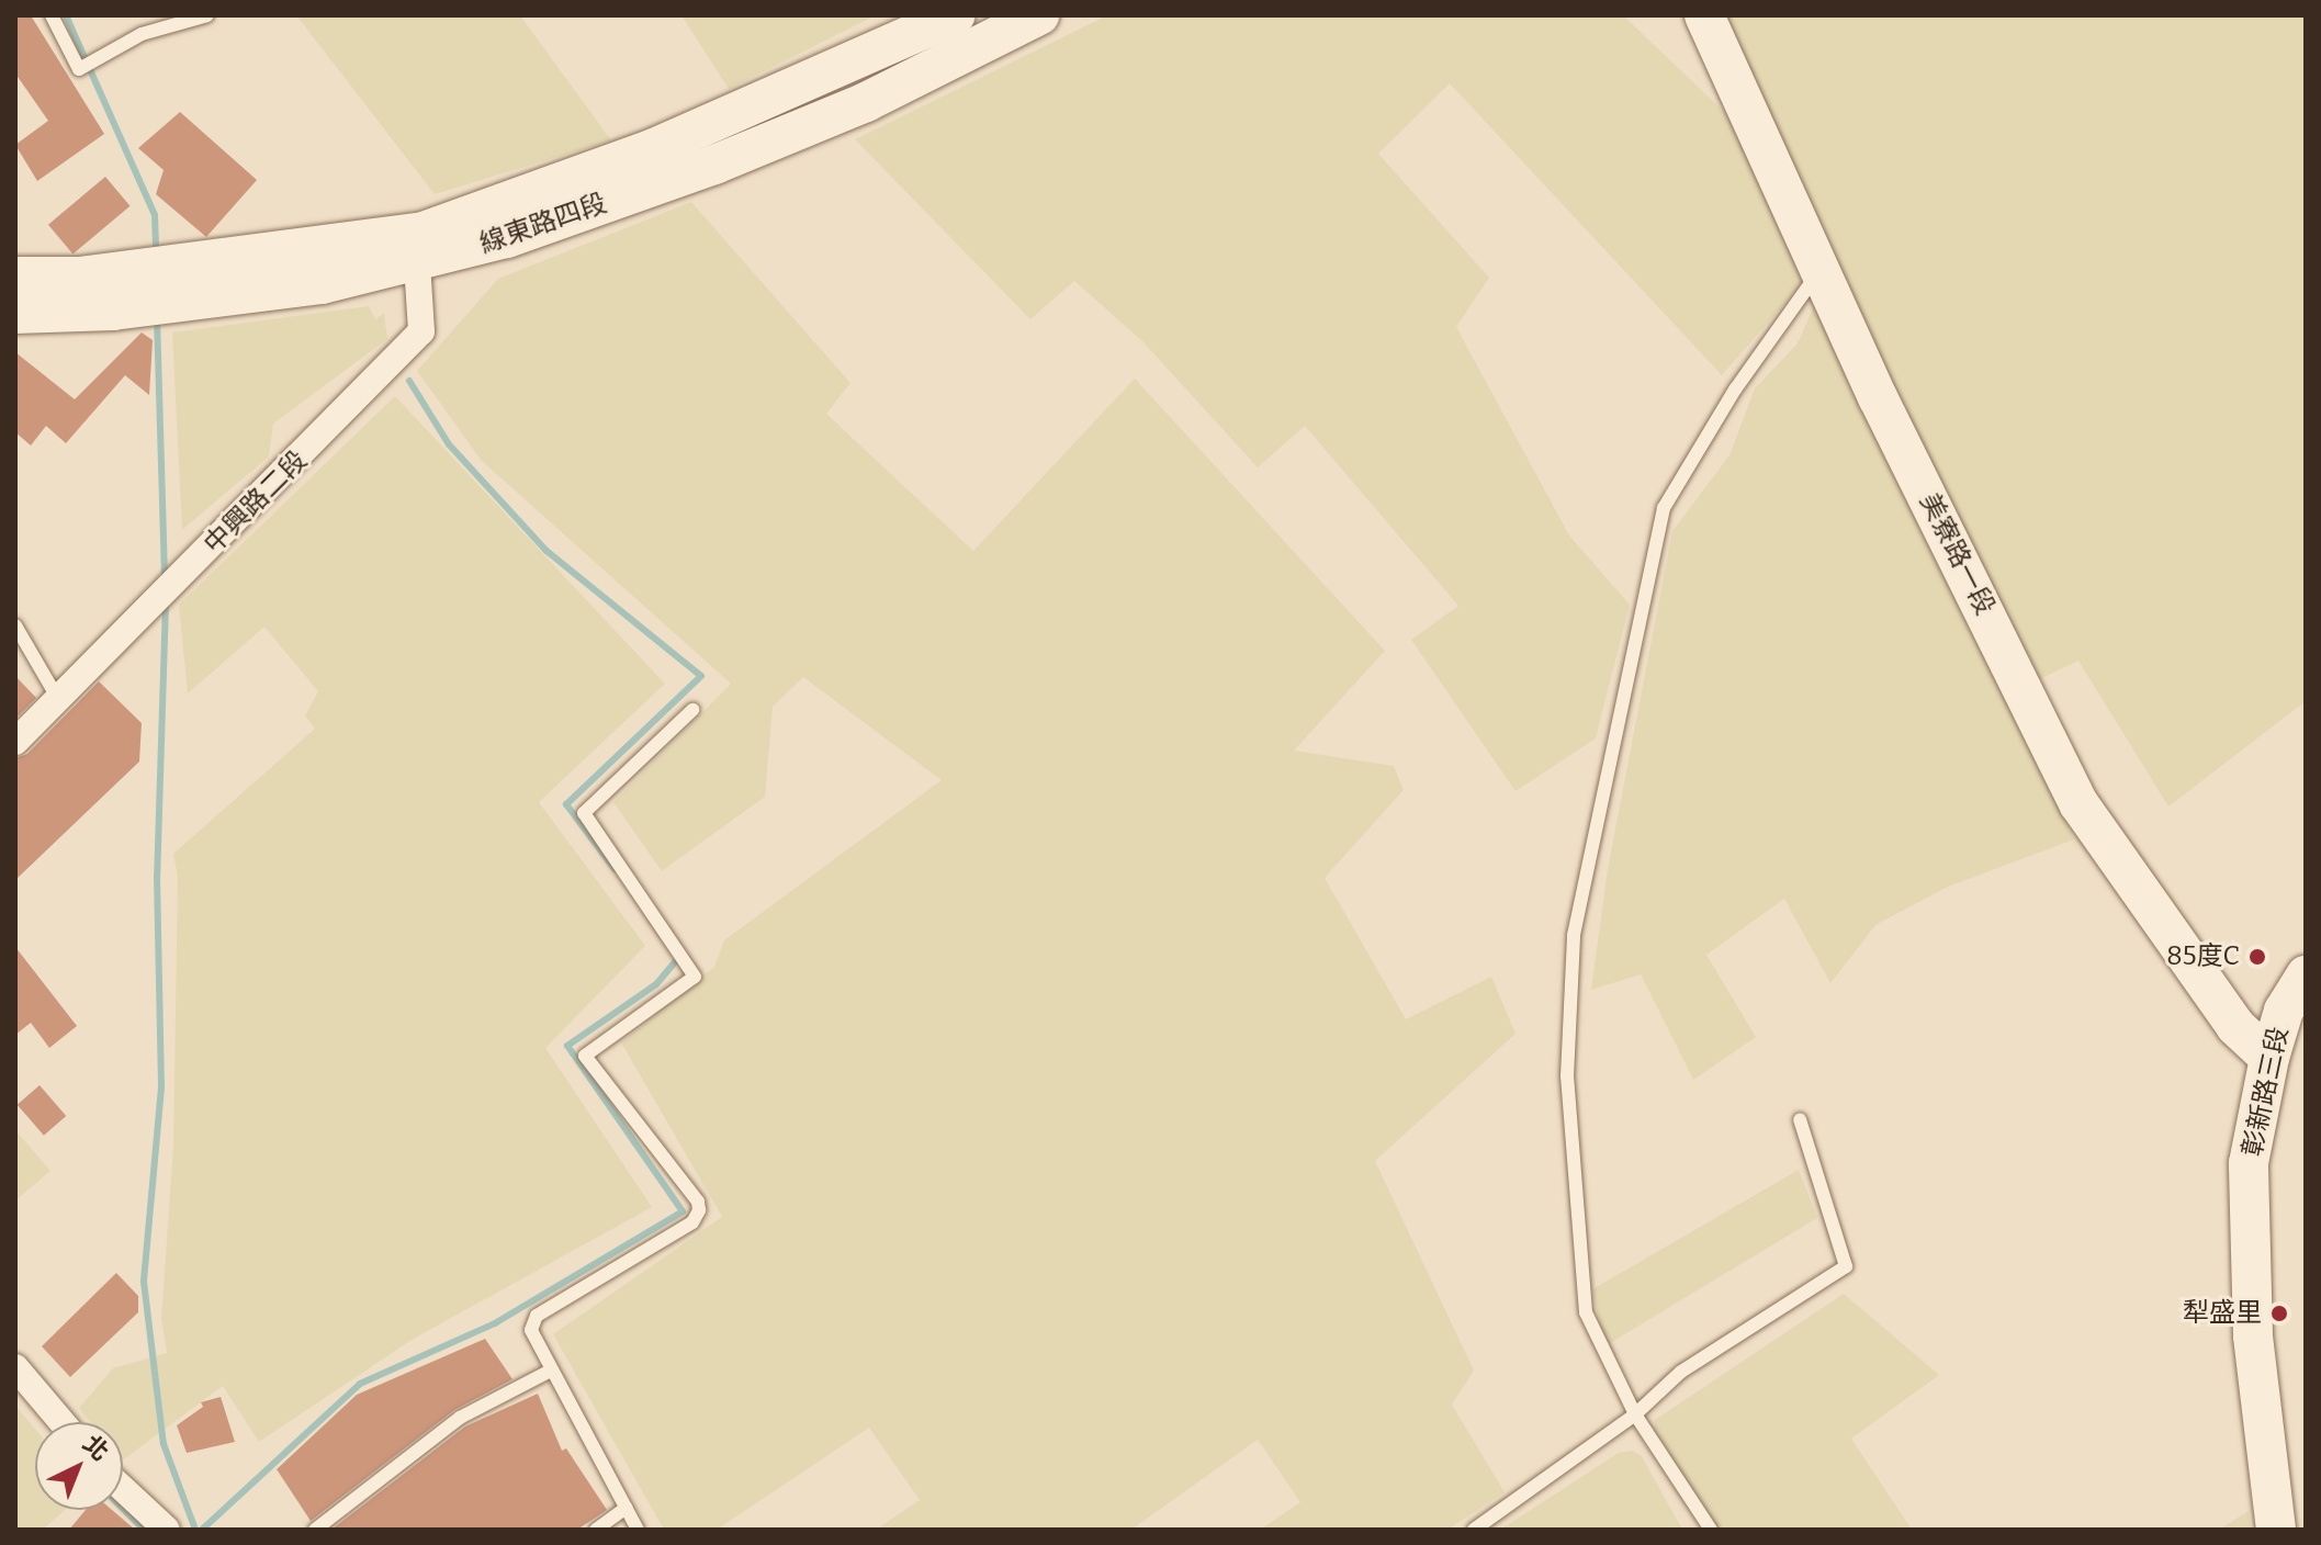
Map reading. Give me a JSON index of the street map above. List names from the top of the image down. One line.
{"streets":{"main road":["線東路四段","美寮路一段","彰新路三段"],"street":["中興路二段"]},"crossings":[["線東路四段","中興路二段"],["美寮路一段","彰新路三段"]],"places":["85度C","犁盛里"],"north":"top right"}
